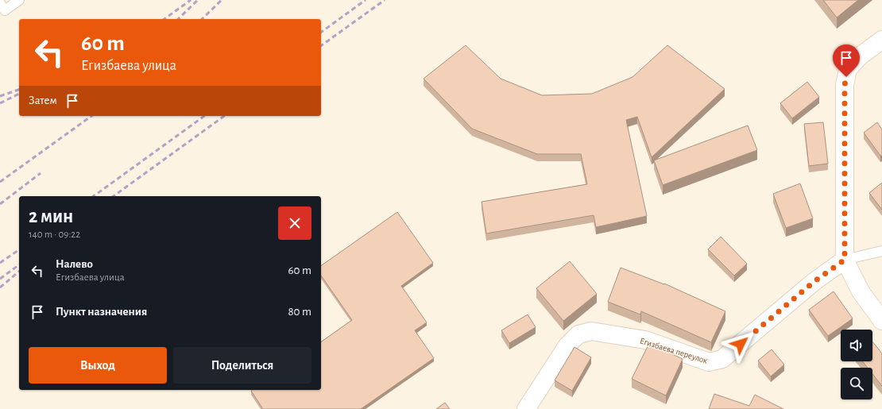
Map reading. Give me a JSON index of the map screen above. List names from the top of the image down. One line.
{"streets":{"street":["Егизбаева переулок"]},"page":{"turn":["60 m","Егизбаева улица"],"then":"Затем","heading":["2 мин","140 m · 09:22"],"list":[{"name":"Налево","note":"Егизбаева улица","value":"60 m"},{"name":"Пункт назначения","value":"80 m"}],"buttons":["Выход","Поделиться"]}}
